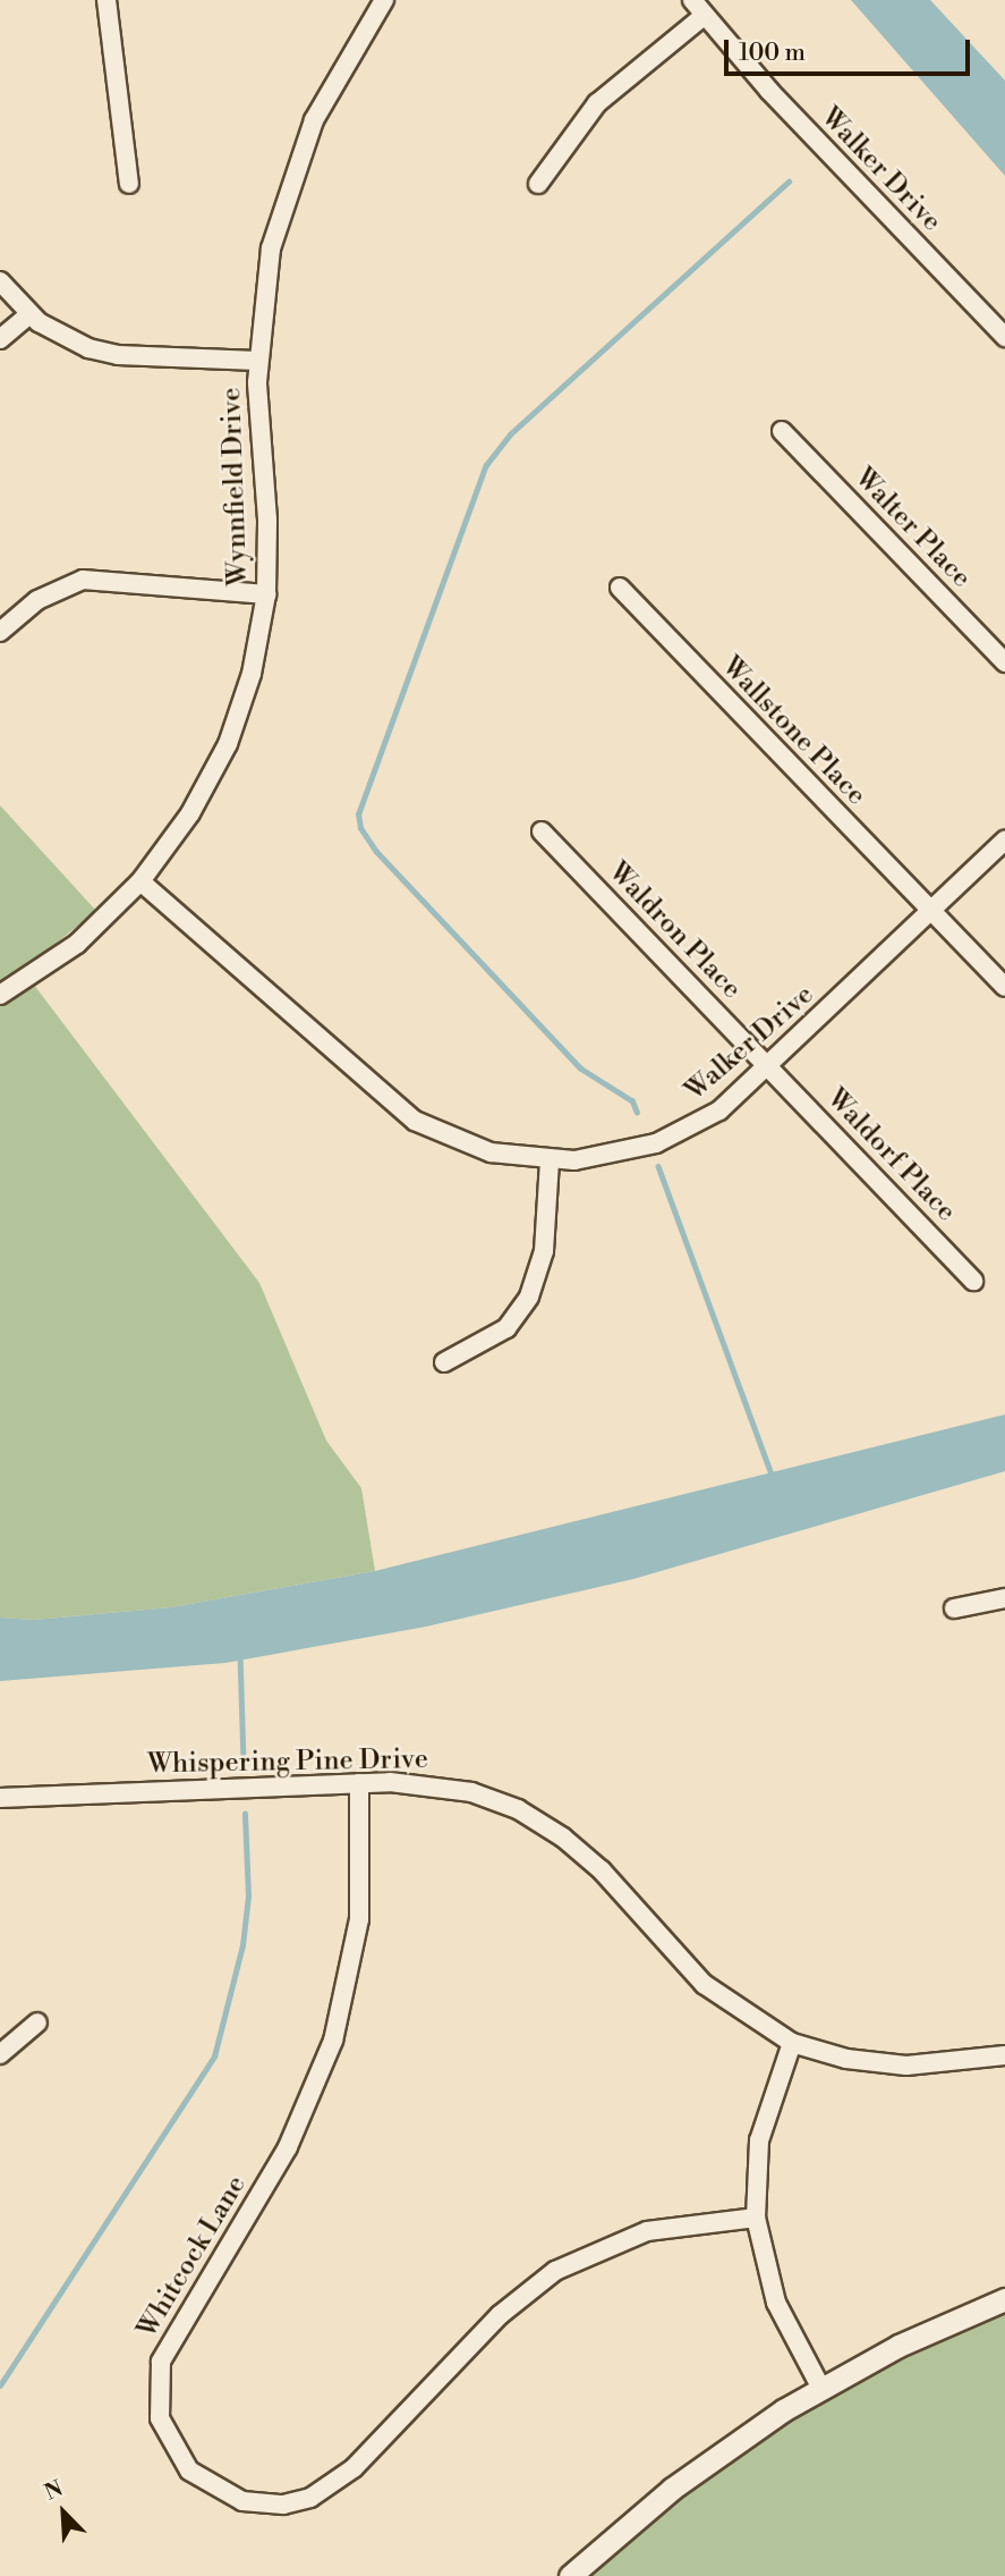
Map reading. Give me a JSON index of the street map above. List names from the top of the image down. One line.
{"streets":{"street":["Walker Drive","Wynnfield Drive","Walter Place","Wallstone Place","Waldron Place","Waldorf Place","Whispering Pine Drive","Whitcock Lane"]},"crossings":[["Walker Drive","Wynnfield Drive"],["Walker Drive","Wallstone Place"],["Walker Drive","Waldron Place"],["Walker Drive","Waldorf Place"],["Waldron Place","Waldorf Place"],["Whispering Pine Drive","Whitcock Lane"]],"scale_bar":"100 m","north":"top left"}
